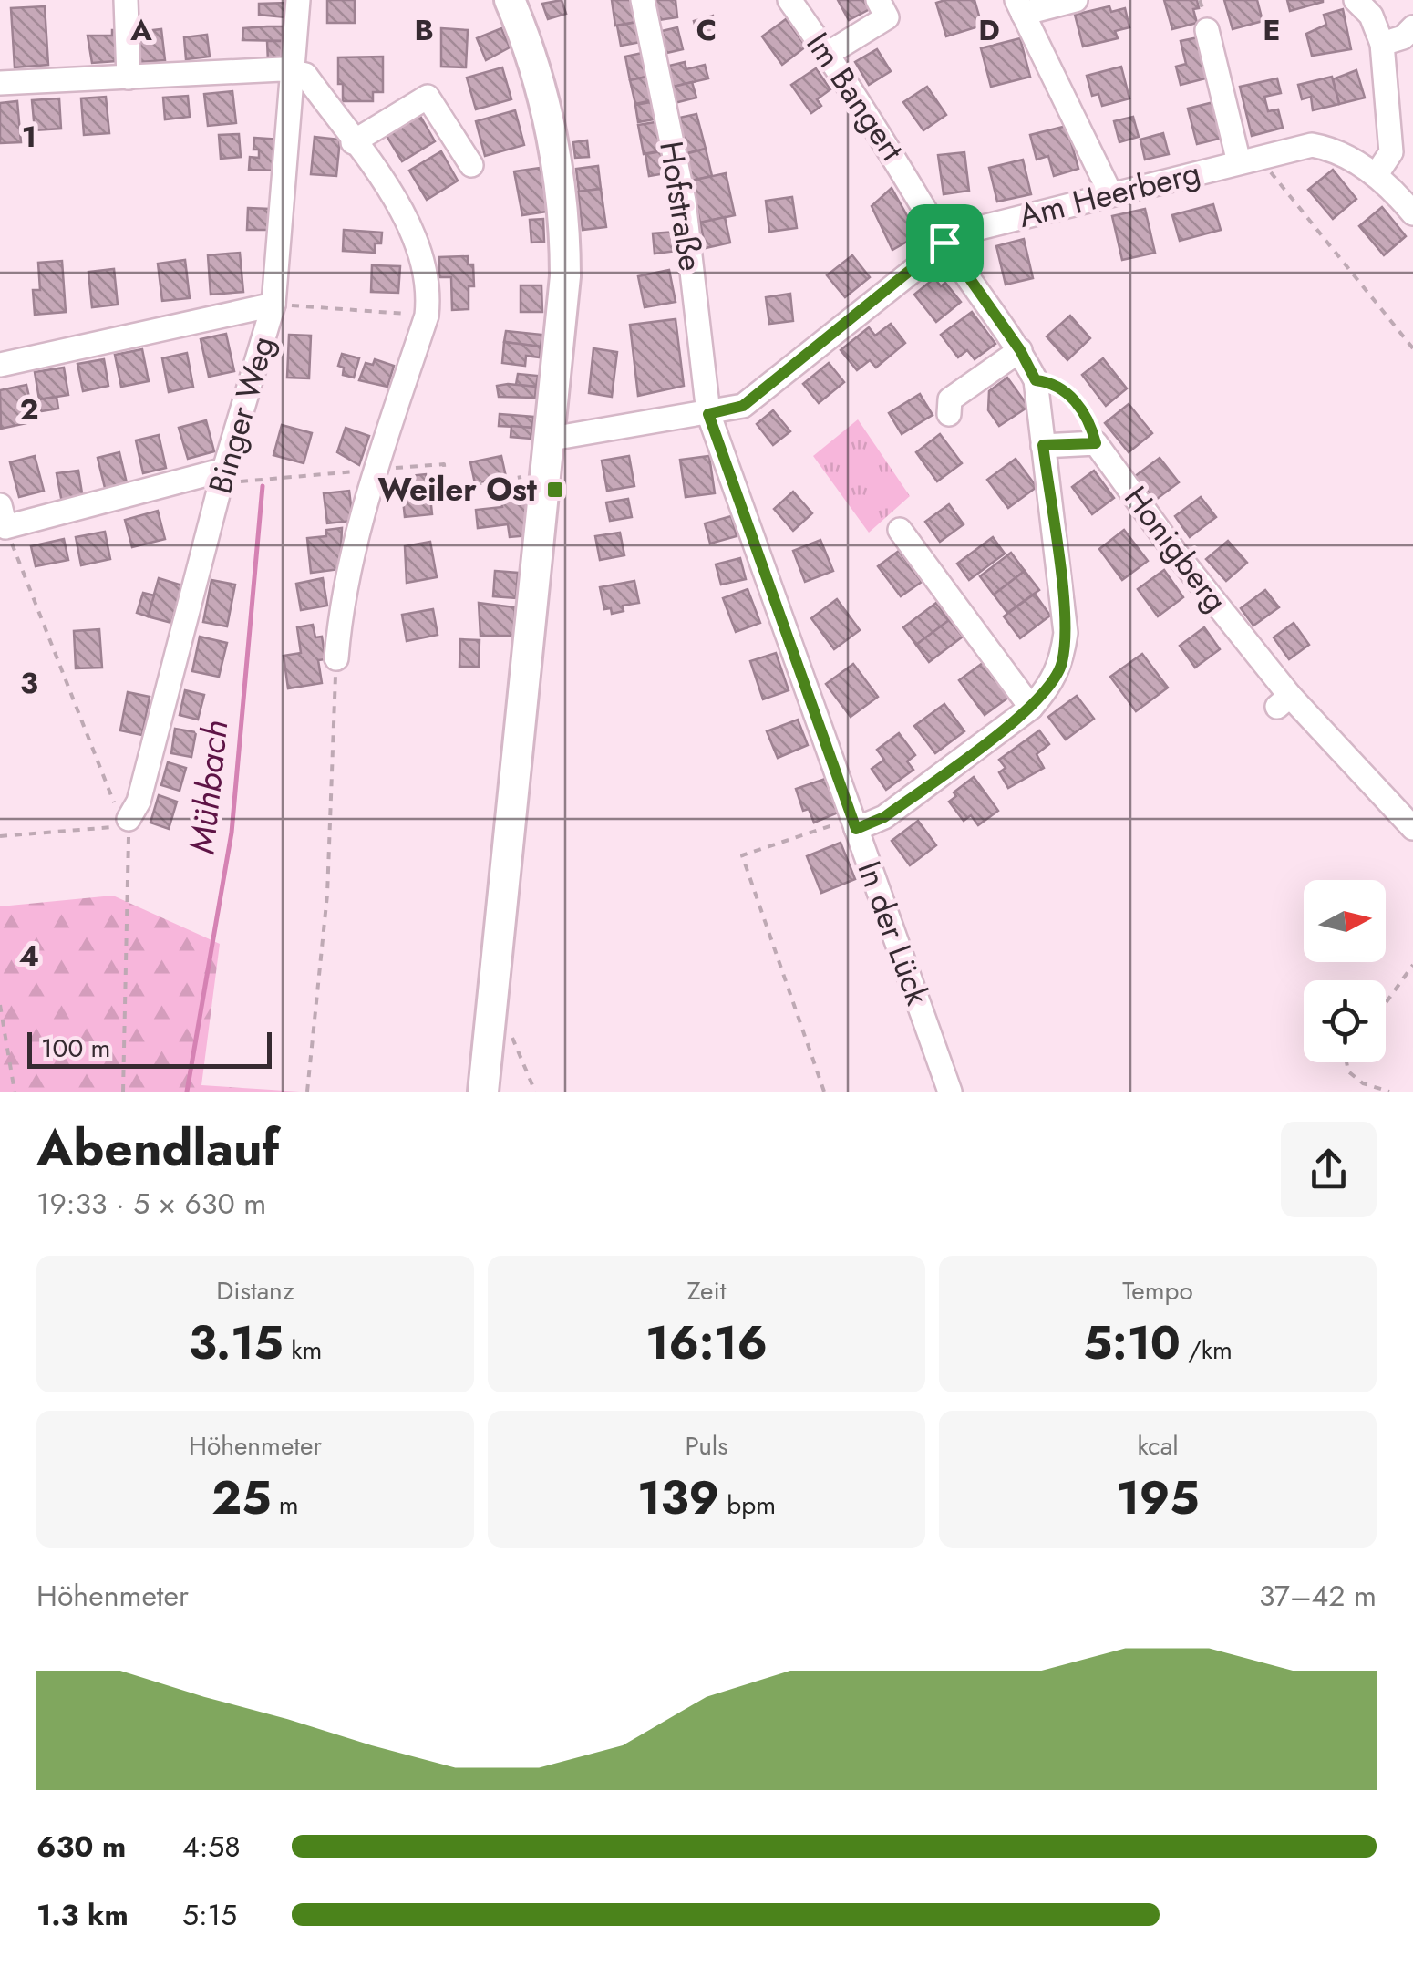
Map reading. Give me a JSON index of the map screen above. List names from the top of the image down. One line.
{"streets":{"street":["Im Bangert","Am Heerberg","Hofstraße","Binger Weg","Honigberg","In der Lück"]},"crossings":[["Im Bangert","Am Heerberg"],["Am Heerberg","Hofstraße"],["Am Heerberg","In der Lück"],["Hofstraße","In der Lück"]],"water":["Mühbach"],"places":{"transit":["Weiler Ost"]},"scale_bar":"100 m","north":"right","page":{"scale":"100 m","heading":["Abendlauf","19:33 · 5 × 630 m"],"stats":[["Distanz","3.15 km"],["Zeit","16:16"],["Tempo","5:10 /km"],["Höhenmeter","25 m"],["Puls","139 bpm"],["kcal","195"]],"chart":["Höhenmeter","37–42 m"],"list":[{"name":"630 m","note":"4:58"},{"name":"1.3 km","note":"5:15"}]},"grid":{"columns":["A","B","C","D","E"],"rows":["1","2","3","4"]}}
